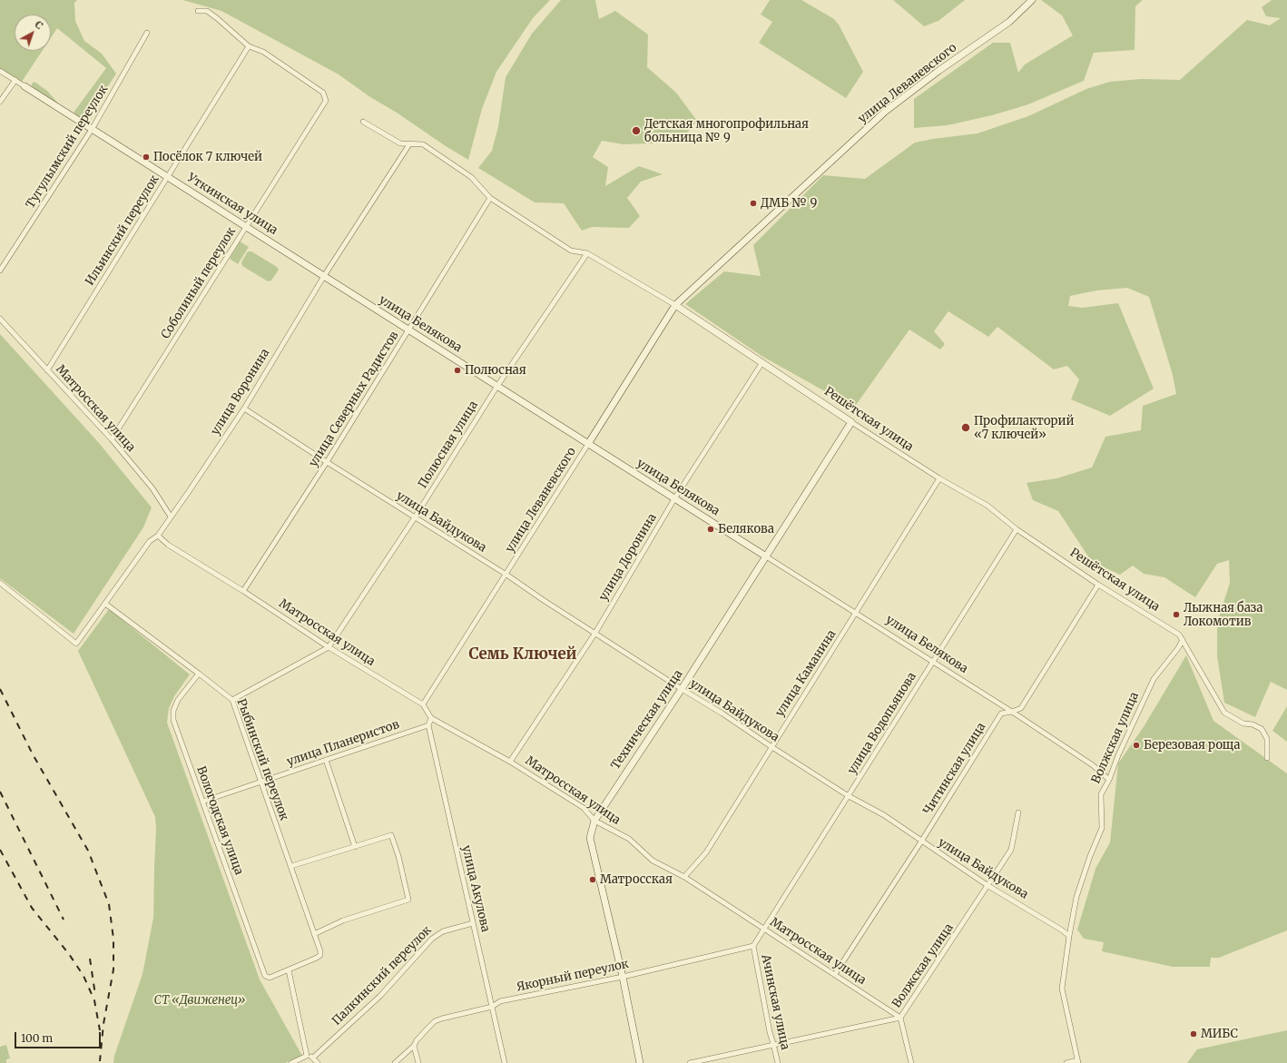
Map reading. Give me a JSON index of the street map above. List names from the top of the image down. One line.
{"streets":{"street":["улица Леваневского","Тугулымский переулок","Уткинская улица","Ильинский переулок","Соболиный переулок","улица Белякова","улица Воронина","улица Северных Радистов","Матросская улица","Решётская улица","Полюсная улица","улица Байдукова","улица Доронина","улица Каманина","Техническая улица","улица Водопьянова","Волжская улица","улица Планеристов","Рыбинский переулок","Читинская улица","Вологодская улица","улица Акулова","Палкинский переулок","Якорный переулок","Ачинская улица"]},"crossings":[["улица Леваневского","улица Белякова"],["улица Леваневского","Матросская улица"],["улица Леваневского","Решётская улица"],["улица Леваневского","улица Байдукова"],["Тугулымский переулок","Уткинская улица"],["Уткинская улица","Ильинский переулок"],["Уткинская улица","Соболиный переулок"],["Уткинская улица","улица Белякова"],["Уткинская улица","улица Воронина"],["Ильинский переулок","Соболиный переулок"],["Ильинский переулок","Матросская улица"],["Соболиный переулок","Матросская улица"],["улица Белякова","улица Воронина"],["улица Белякова","улица Северных Радистов"],["улица Белякова","Полюсная улица"],["улица Белякова","улица Доронина"],["улица Белякова","улица Каманина"],["улица Белякова","Техническая улица"],["улица Белякова","улица Водопьянова"],["улица Белякова","Волжская улица"],["улица Белякова","Читинская улица"],["улица Воронина","Матросская улица"],["улица Воронина","Решётская улица"],["улица Воронина","улица Байдукова"],["улица Воронина","Рыбинский переулок"],["улица Северных Радистов","Матросская улица"],["улица Северных Радистов","Решётская улица"],["улица Северных Радистов","улица Байдукова"],["Матросская улица","Полюсная улица"],["Матросская улица","улица Доронина"],["Матросская улица","улица Каманина"],["Матросская улица","Техническая улица"],["Матросская улица","улица Водопьянова"],["Матросская улица","Волжская улица"],["Матросская улица","Читинская улица"],["Решётская улица","Полюсная улица"],["Решётская улица","улица Доронина"],["Решётская улица","улица Каманина"],["Решётская улица","Техническая улица"],["Решётская улица","улица Водопьянова"],["Решётская улица","Волжская улица"],["Решётская улица","Читинская улица"],["Полюсная улица","улица Байдукова"],["Полюсная улица","Рыбинский переулок"],["улица Байдукова","улица Доронина"],["улица Байдукова","улица Каманина"],["улица Байдукова","Техническая улица"],["улица Байдукова","улица Водопьянова"],["улица Байдукова","Волжская улица"],["улица Байдукова","Читинская улица"],["Техническая улица","Якорный переулок"],["Волжская улица","Ачинская улица"],["улица Планеристов","Рыбинский переулок"],["улица Планеристов","Вологодская улица"],["улица Планеристов","улица Акулова"],["Рыбинский переулок","Вологодская улица"],["улица Акулова","Палкинский переулок"],["улица Акулова","Якорный переулок"],["Якорный переулок","Ачинская улица"]],"districts":["Семь Ключей"],"parks":["СТ «Движенец»"],"places":["Детская многопрофильная больница № 9","Посёлок 7 ключей","ДМБ № 9","Полюсная","Профилакторий «7 ключей»","Белякова","Лыжная база Локомотив","Березовая роща","Матросская","МИБС"],"scale_bar":"100 m","north":"top right"}
